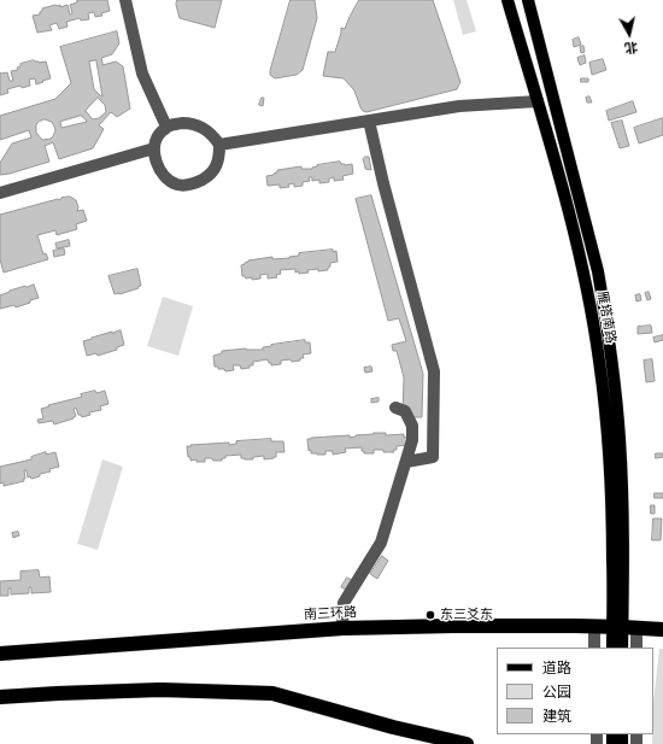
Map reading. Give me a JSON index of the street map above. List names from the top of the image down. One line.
{"streets":{"highway":["南三环路"],"main road":["雁塔南路"]},"crossings":[["雁塔南路","南三环路"]],"places":["东三爻东"],"legend":["道路","公园","建筑"],"north":"bottom"}
